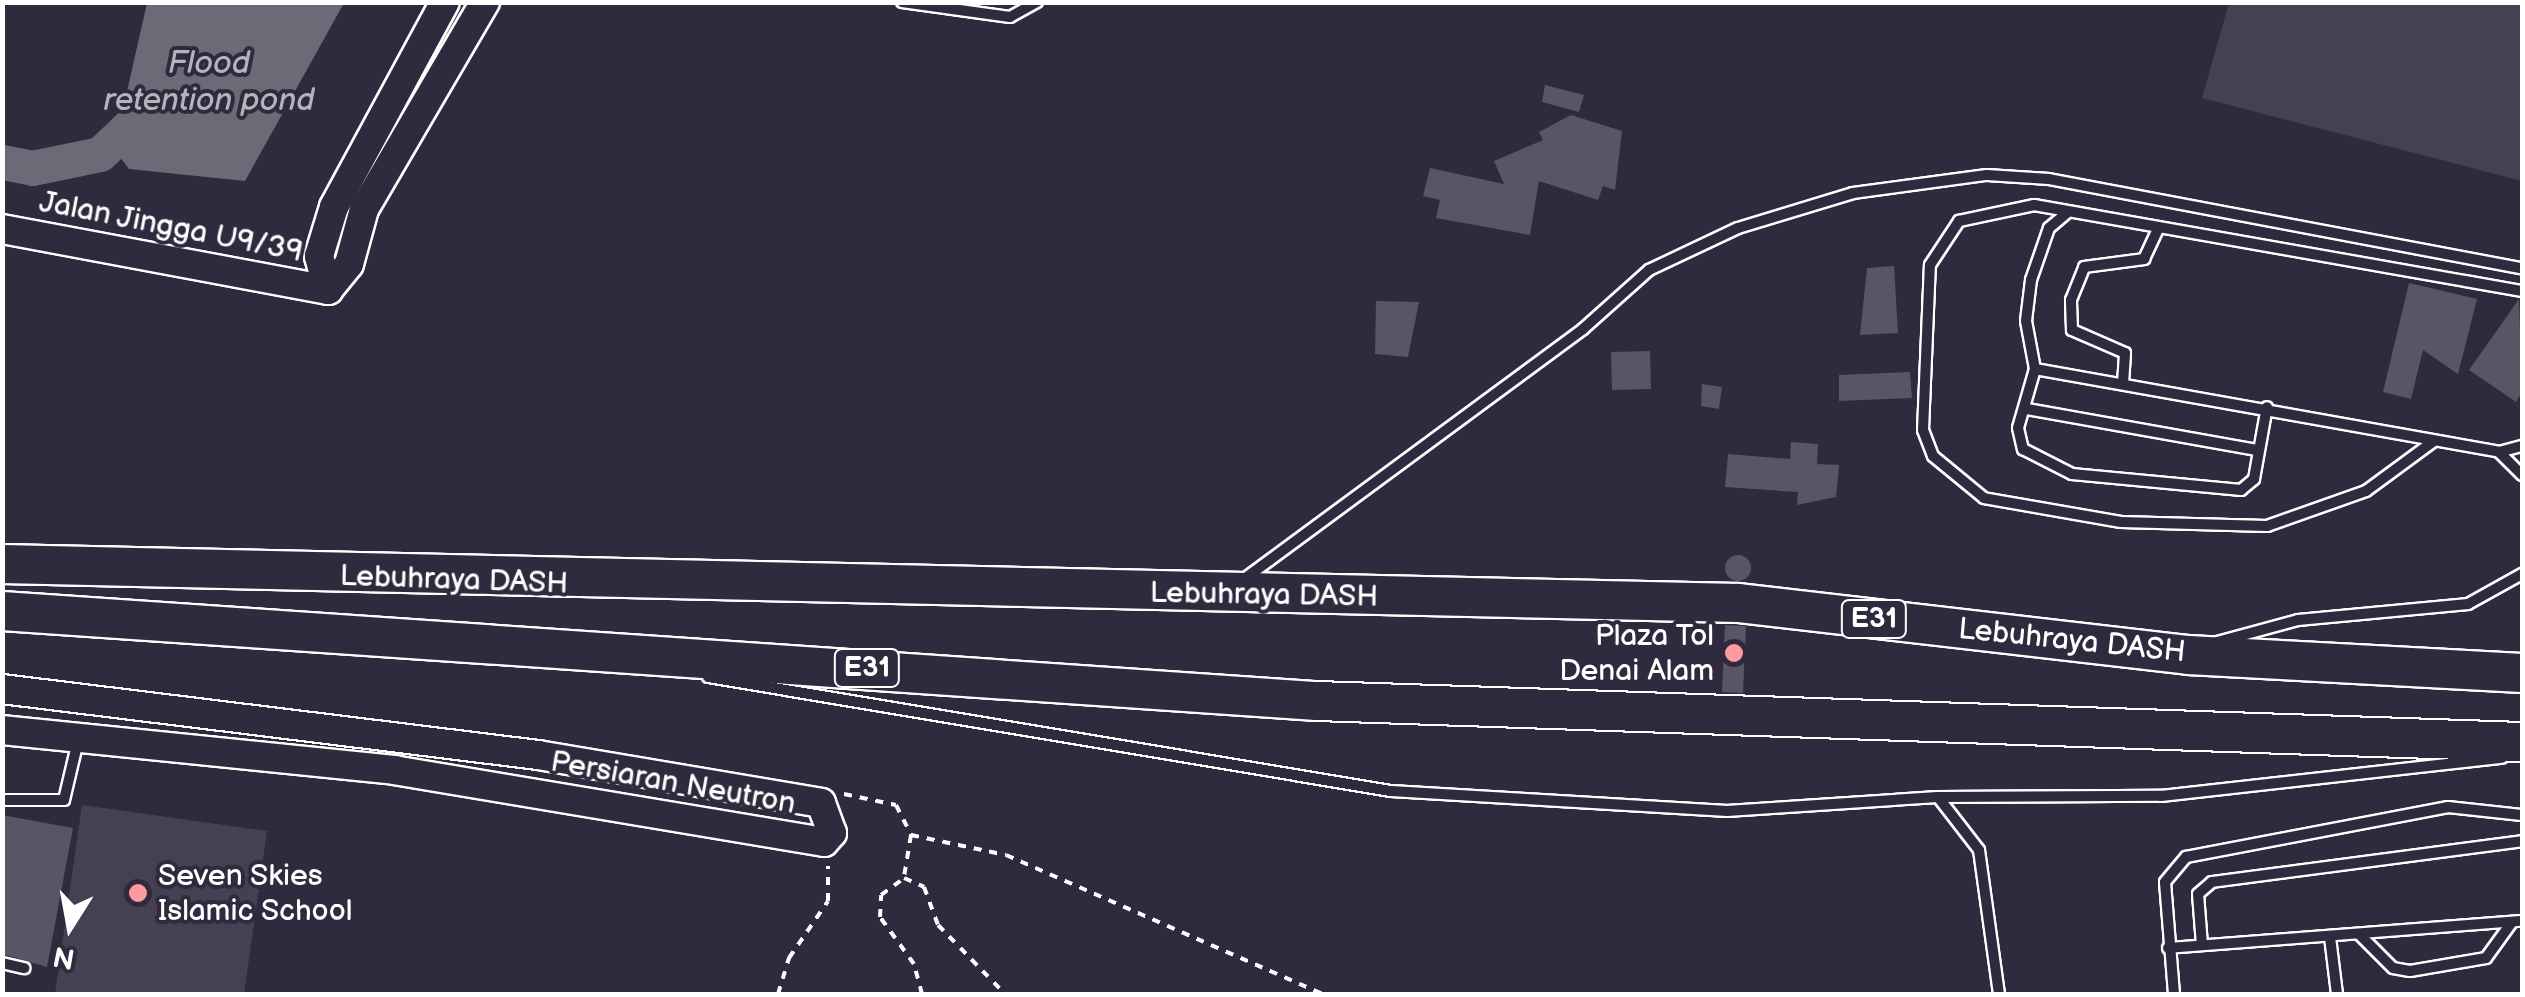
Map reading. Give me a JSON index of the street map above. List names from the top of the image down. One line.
{"streets":{"highway":["Lebuhraya DASH","E31"],"street":["Jalan Jingga U9/39","Persiaran Neutron"]},"water":["Flood retention pond"],"places":["Plaza Tol Denai Alam","Seven Skies Islamic School"],"north":"bottom"}
